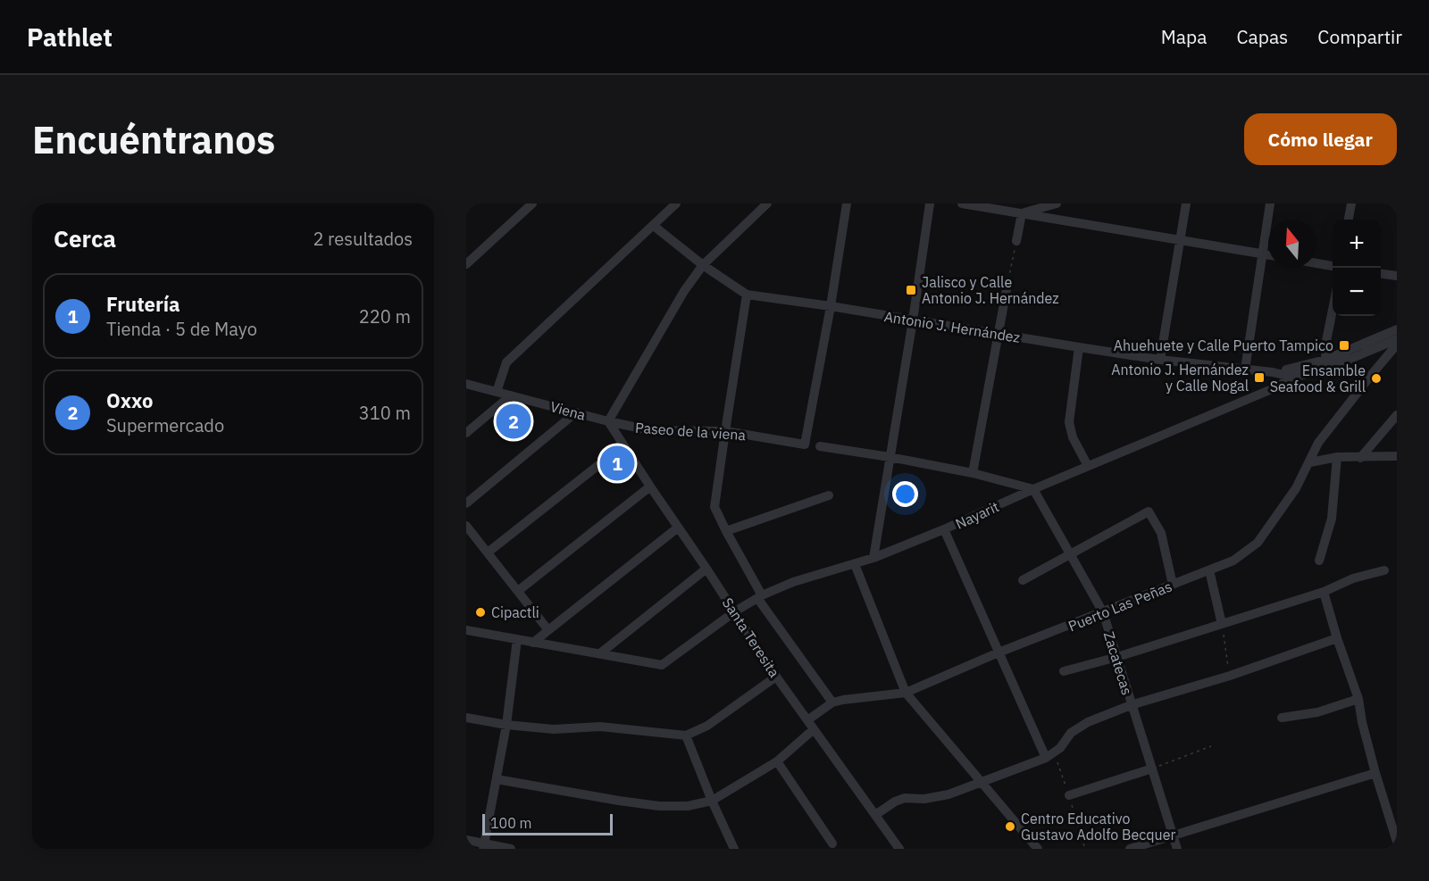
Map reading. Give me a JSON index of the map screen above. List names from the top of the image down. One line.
{"streets":{"street":["Antonio J. Hernández","Viena","Paseo de la viena","Nayarit","Puerto Las Peñas","Santa Teresita","Zacatecas"]},"crossings":[["Antonio J. Hernández","Paseo de la viena"],["Antonio J. Hernández","Nayarit"],["Viena","Paseo de la viena"],["Viena","Santa Teresita"],["Paseo de la viena","Santa Teresita"],["Nayarit","Santa Teresita"],["Nayarit","Zacatecas"],["Puerto Las Peñas","Santa Teresita"],["Puerto Las Peñas","Zacatecas"]],"places":{"transit":["Jalisco y Calle Antonio J. Hernández","Ahuehuete y Calle Puerto Tampico","Antonio J. Hernández y Calle Nogal"],"other":["Ensamble Seafood & Grill","Cipactli","Centro Educativo Gustavo Adolfo Becquer"]},"scale_bar":"100 m","north":"top","page":{"header":"Pathlet","nav":["Mapa","Capas","Compartir"],"buttons":"Cómo llegar","title":"Encuéntranos","heading":["Cerca","2 resultados"],"map_buttons":["+","−"],"list":[{"mark":"1","name":"Frutería","note":"Tienda · 5 de Mayo","value":"220 m"},{"mark":"2","name":"Oxxo","note":"Supermercado","value":"310 m"}],"pins":["2","1"],"scale":"100 m"}}
